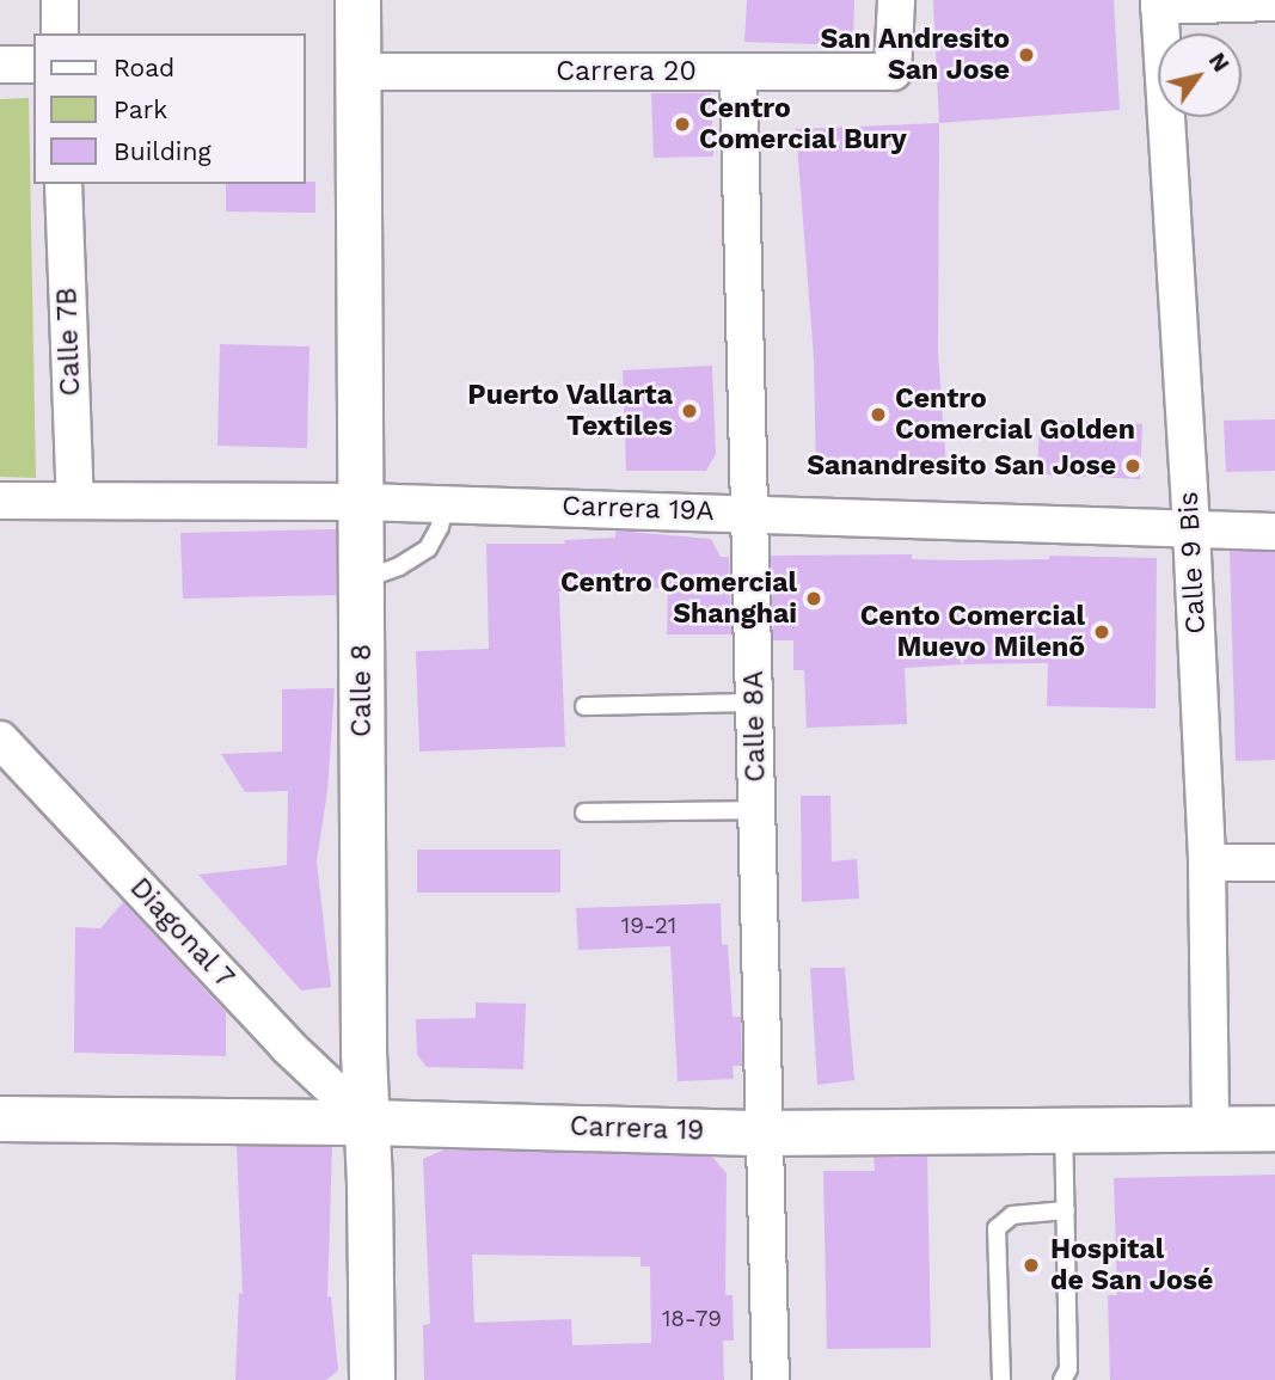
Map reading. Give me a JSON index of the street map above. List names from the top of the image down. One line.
{"streets":{"street":["Carrera 20","Calle 7B","Carrera 19A","Calle 9 Bis","Calle 8","Calle 8A","Diagonal 7","Carrera 19"]},"crossings":[["Carrera 20","Calle 8"],["Carrera 20","Calle 8A"],["Calle 7B","Carrera 19A"],["Carrera 19A","Calle 9 Bis"],["Carrera 19A","Calle 8"],["Carrera 19A","Calle 8A"],["Calle 9 Bis","Carrera 19"],["Calle 8","Diagonal 7"],["Calle 8","Carrera 19"],["Calle 8A","Carrera 19"],["Diagonal 7","Carrera 19"]],"places":["San Andresito San Jose","Centro Comercial Bury","Puerto Vallarta Textiles","Centro Comercial Golden","Sanandresito San Jose","Centro Comercial Shanghai","Cento Comercial Muevo Milenõ","Hospital de San José"],"house_numbers":["19-21","18-79"],"legend":["Road","Park","Building"],"north":"top right"}
